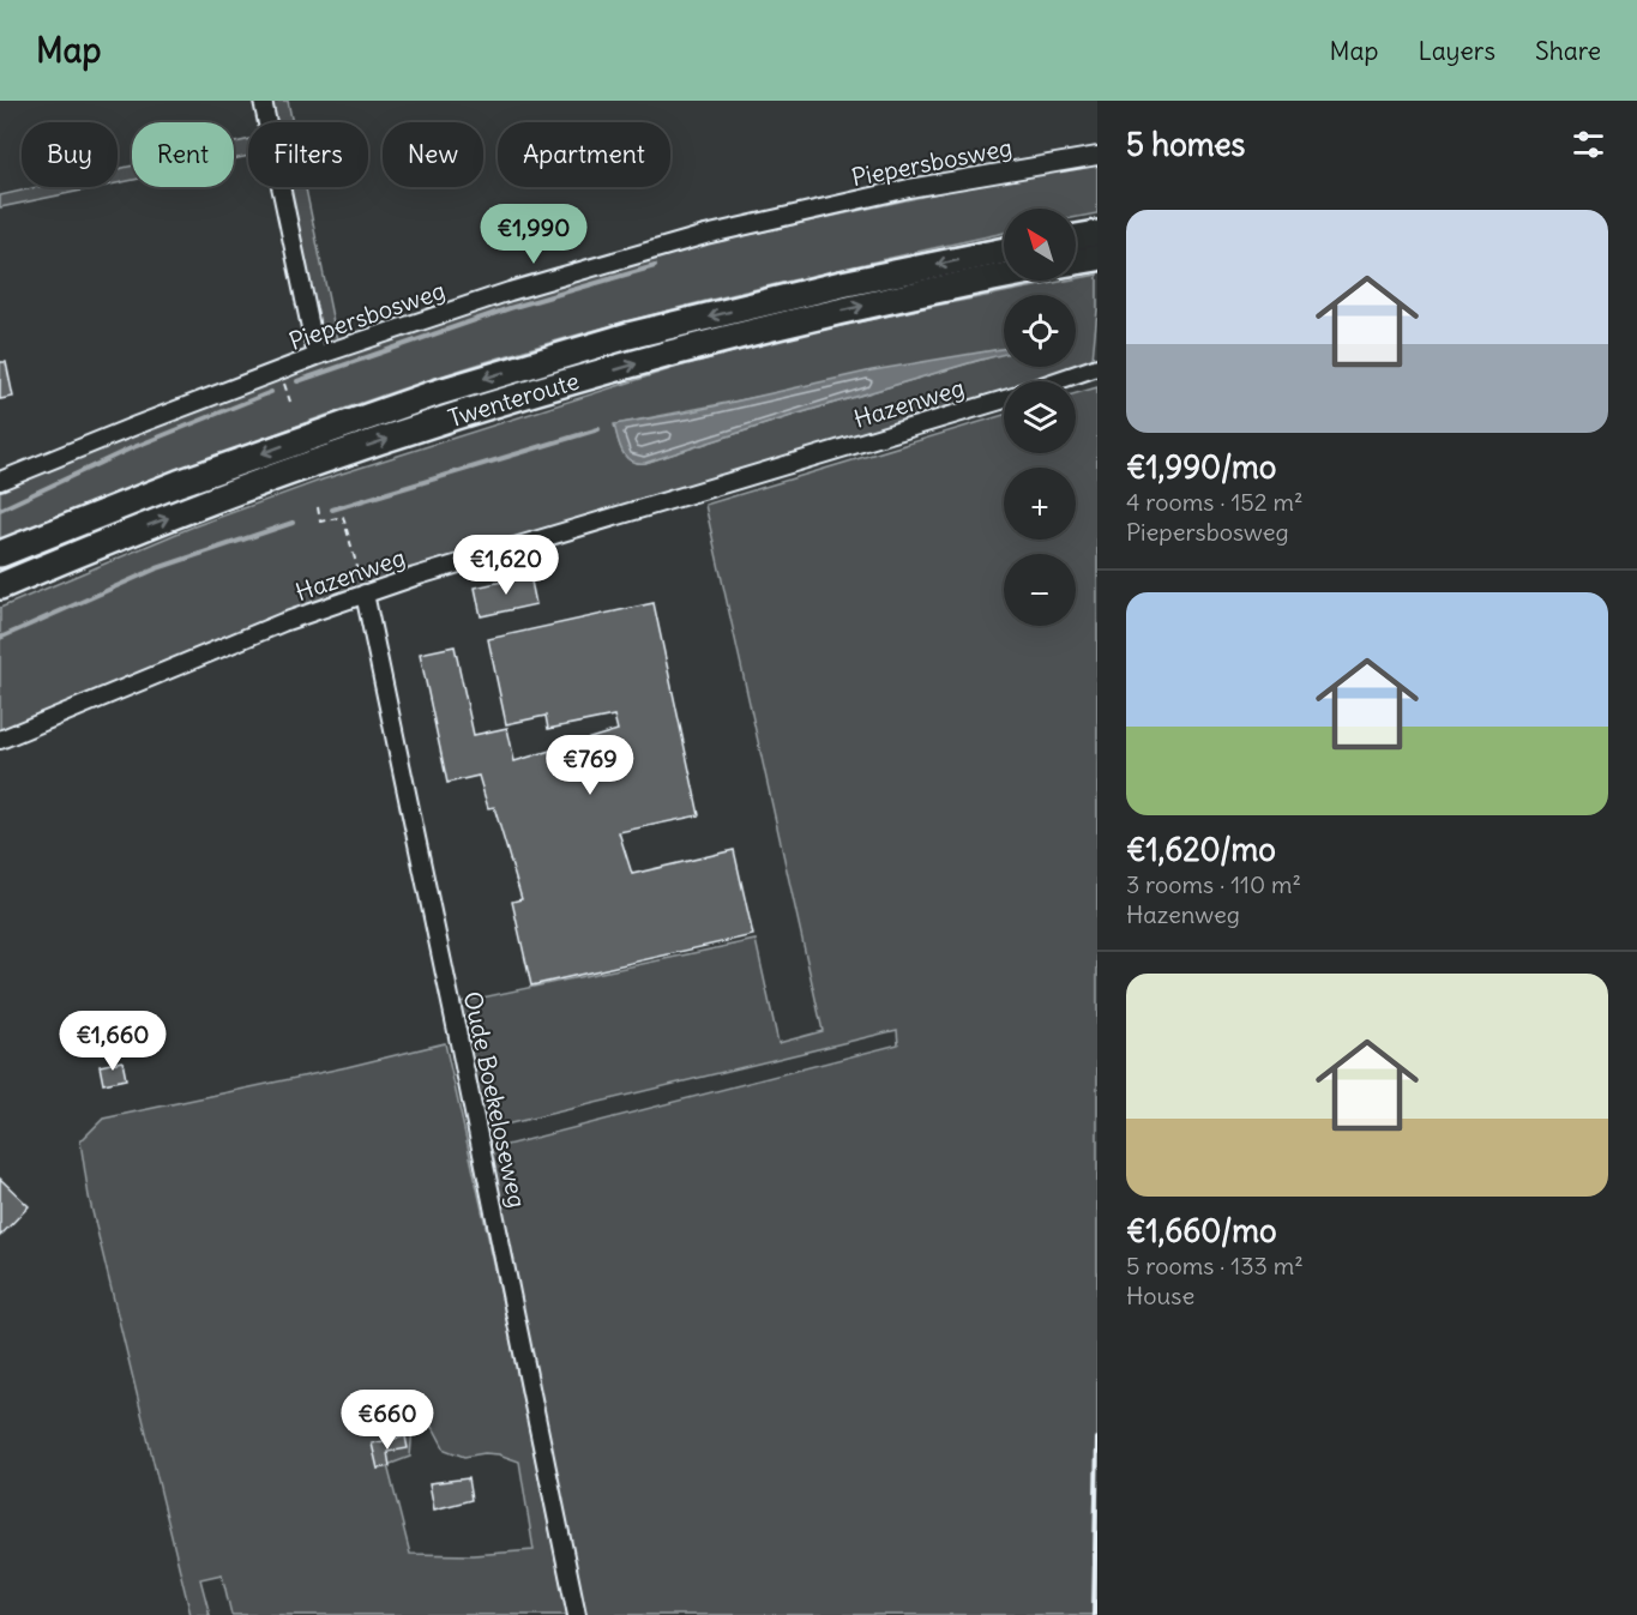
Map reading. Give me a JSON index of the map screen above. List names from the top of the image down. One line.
{"streets":{"highway":["Twenteroute"],"street":["Piepersbosweg","Hazenweg","Oude Boekeloseweg"]},"crossings":[["Hazenweg","Oude Boekeloseweg"]],"north":"top left","page":{"header":"Map","nav":["Map","Layers","Share"],"heading":"5 homes","chip":["Buy","Rent","Filters","New","Apartment"],"list":[{"name":"€1,990/mo","note":"4 rooms · 152 m² · Piepersbosweg"},{"name":"€1,620/mo","note":"3 rooms · 110 m² · Hazenweg"},{"name":"€1,660/mo","note":"5 rooms · 133 m² · House"}],"price":["€1,990","€1,620","€769","€1,660","€660"],"map_buttons":["+","−"]}}
